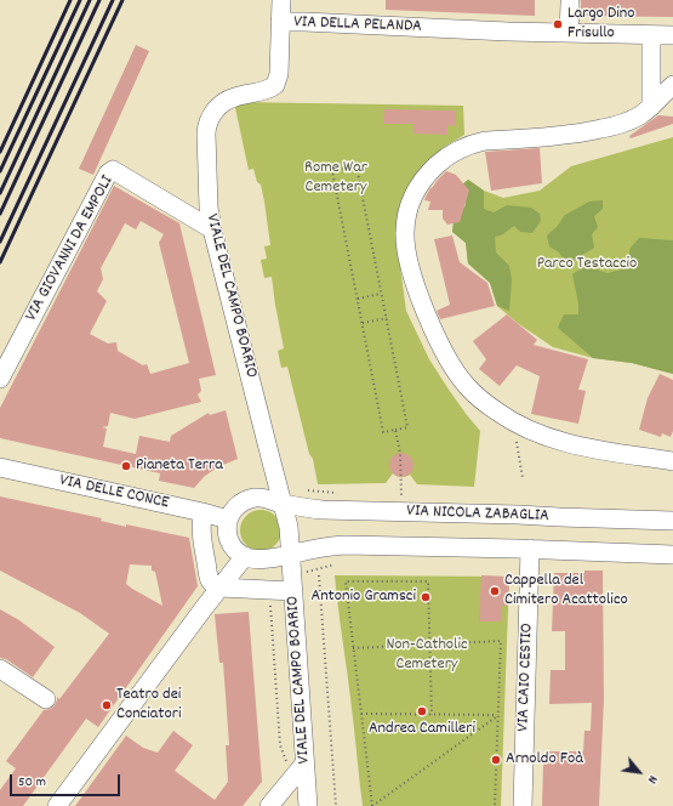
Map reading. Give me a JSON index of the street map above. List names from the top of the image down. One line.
{"streets":{"street":["VIA DELLA PELANDA","VIA GIOVANNI DA EMPOLI","VIALE DEL CAMPO BOARIO","VIA DELLE CONCE","VIA NICOLA ZABAGLIA","VIA CAIO CESTIO"]},"crossings":[["VIA DELLA PELANDA","VIALE DEL CAMPO BOARIO"],["VIA GIOVANNI DA EMPOLI","VIALE DEL CAMPO BOARIO"],["VIALE DEL CAMPO BOARIO","VIA DELLE CONCE"],["VIALE DEL CAMPO BOARIO","VIA NICOLA ZABAGLIA"],["VIA DELLE CONCE","VIA NICOLA ZABAGLIA"],["VIA NICOLA ZABAGLIA","VIA CAIO CESTIO"]],"parks":["Rome War Cemetery","Parco Testaccio","Non-Catholic Cemetery"],"places":["Largo Dino Frisullo","Pianeta Terra","Cappella del Cimitero Acattolico","Antonio Gramsci","Teatro dei Conciatori","Andrea Camilleri","Arnoldo Foà"],"scale_bar":"50 m","north":"bottom right"}
